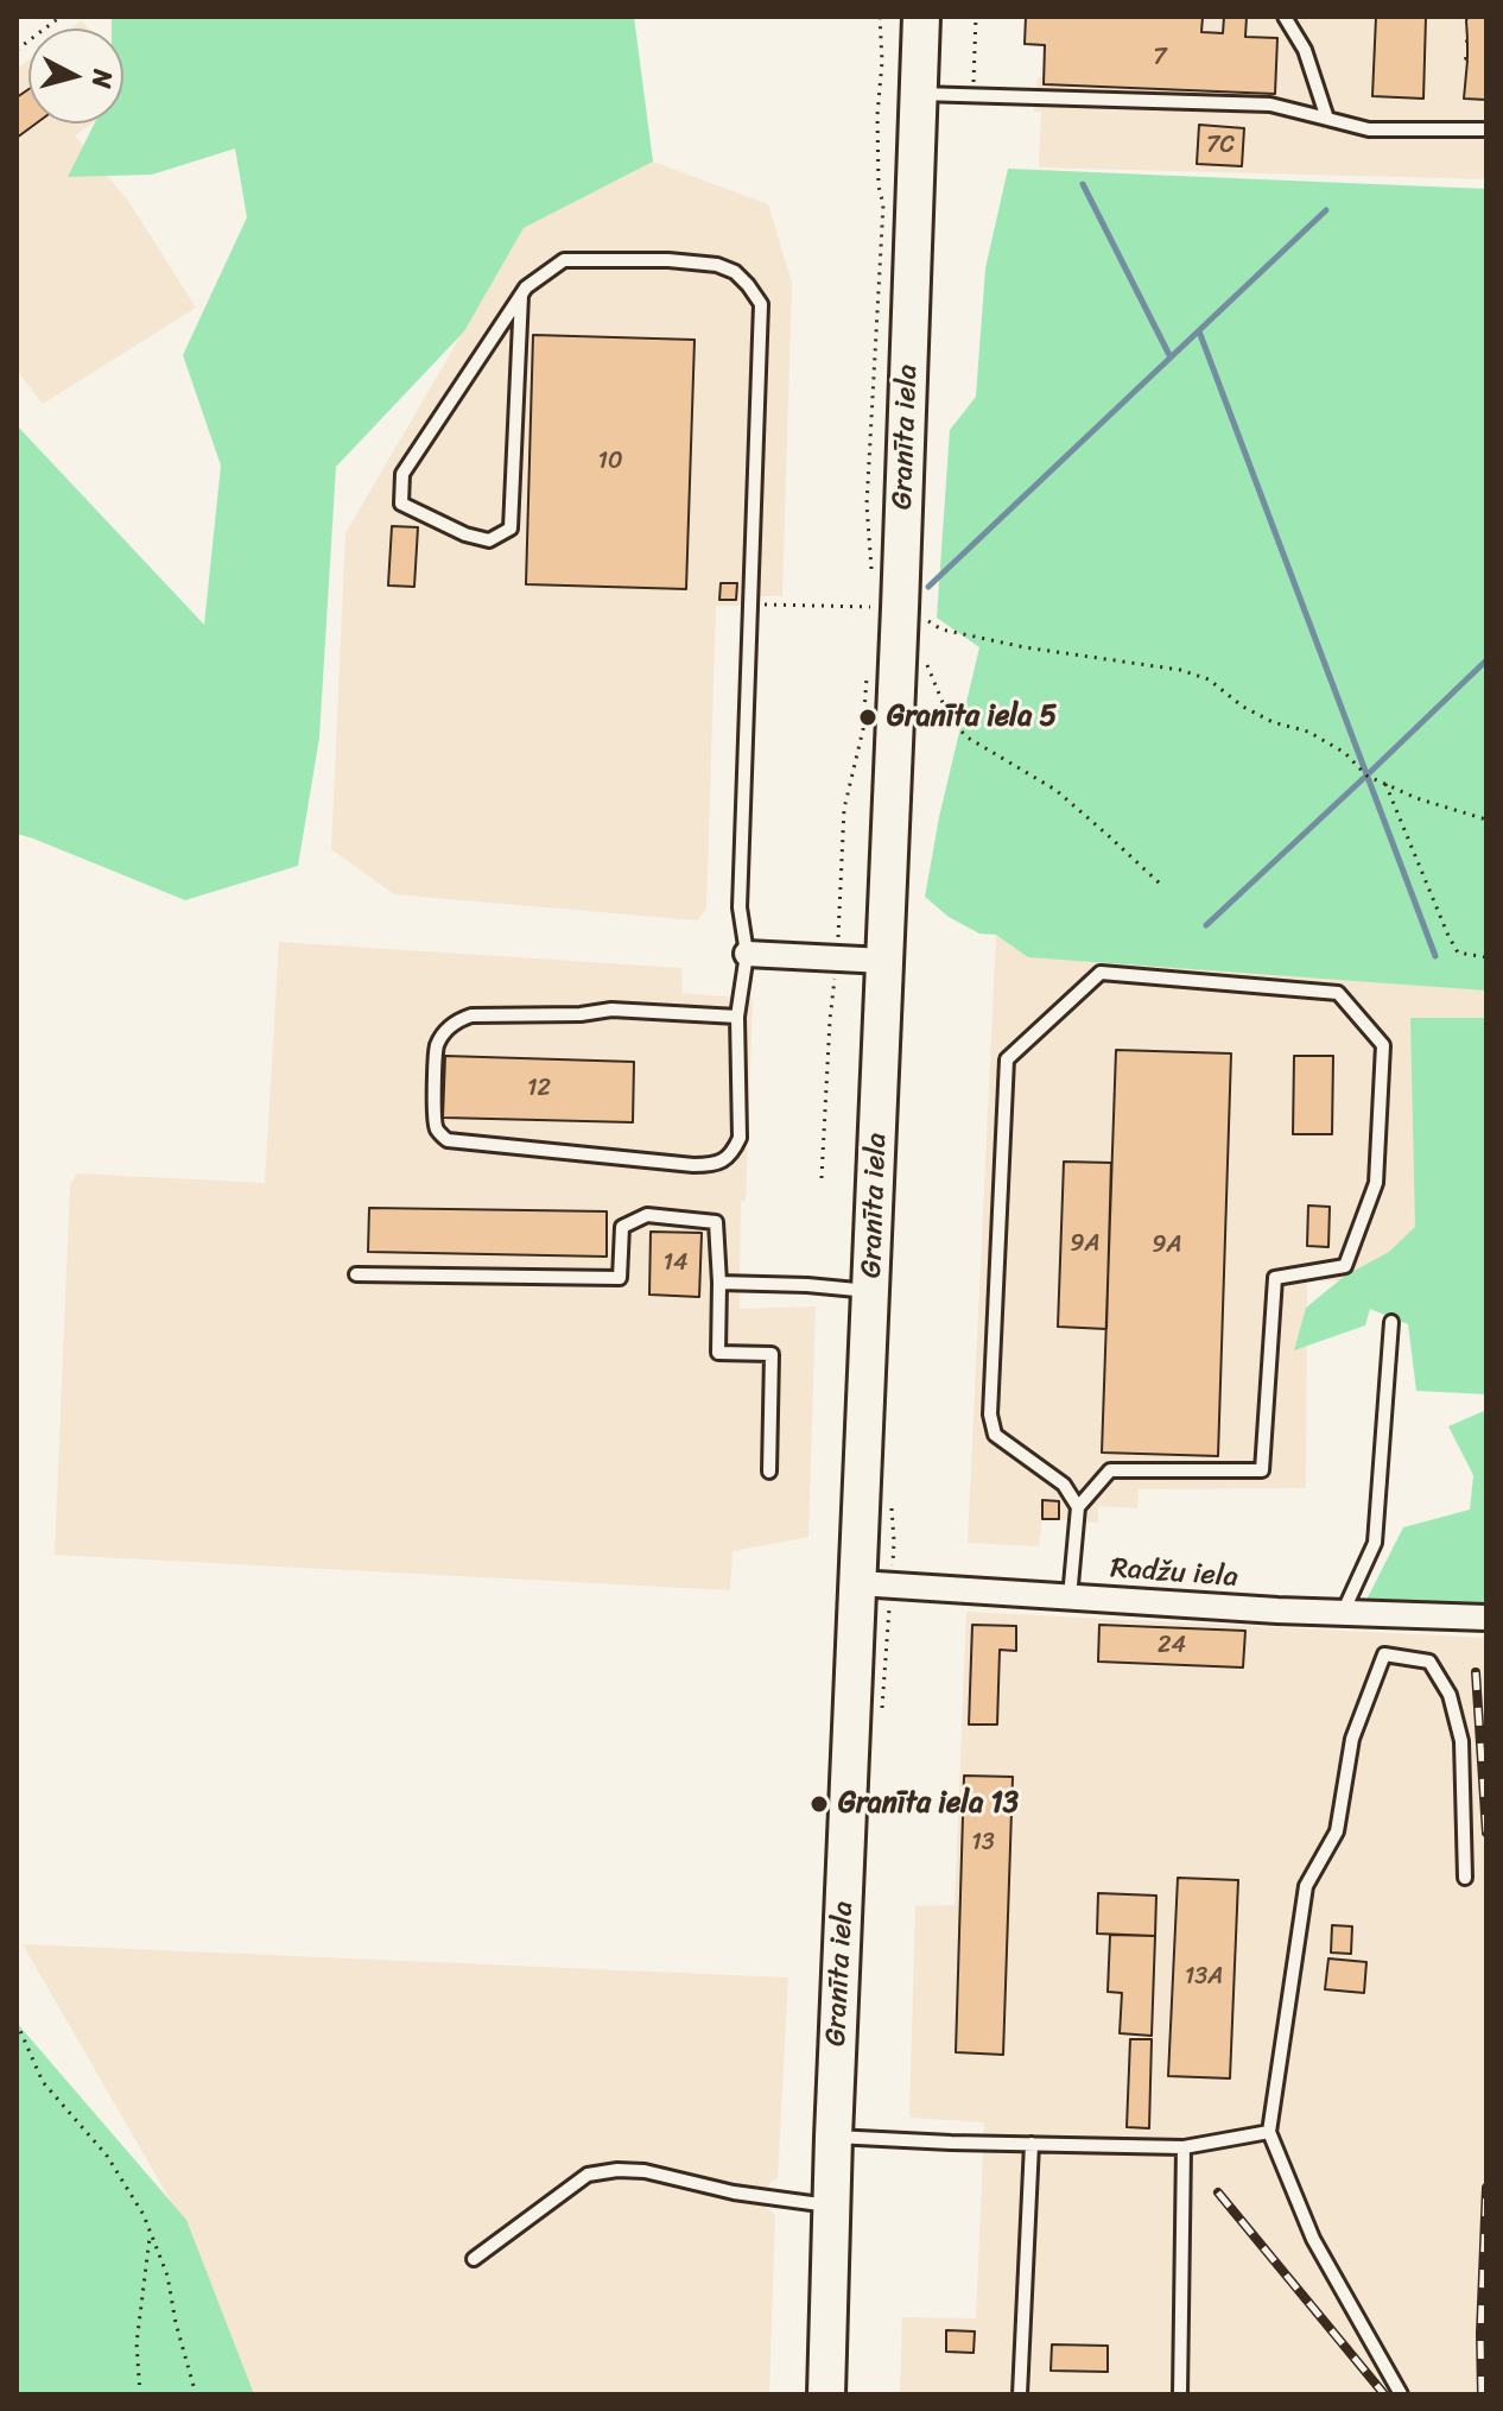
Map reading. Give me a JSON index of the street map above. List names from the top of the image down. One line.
{"streets":{"main road":["Granīta iela"],"street":["Radžu iela"]},"crossings":[["Granīta iela","Radžu iela"]],"places":["Granīta iela 5","Granīta iela 13"],"house_numbers":["7","7C","10","12","9A","9A","14","24","13","13A"],"north":"right"}
